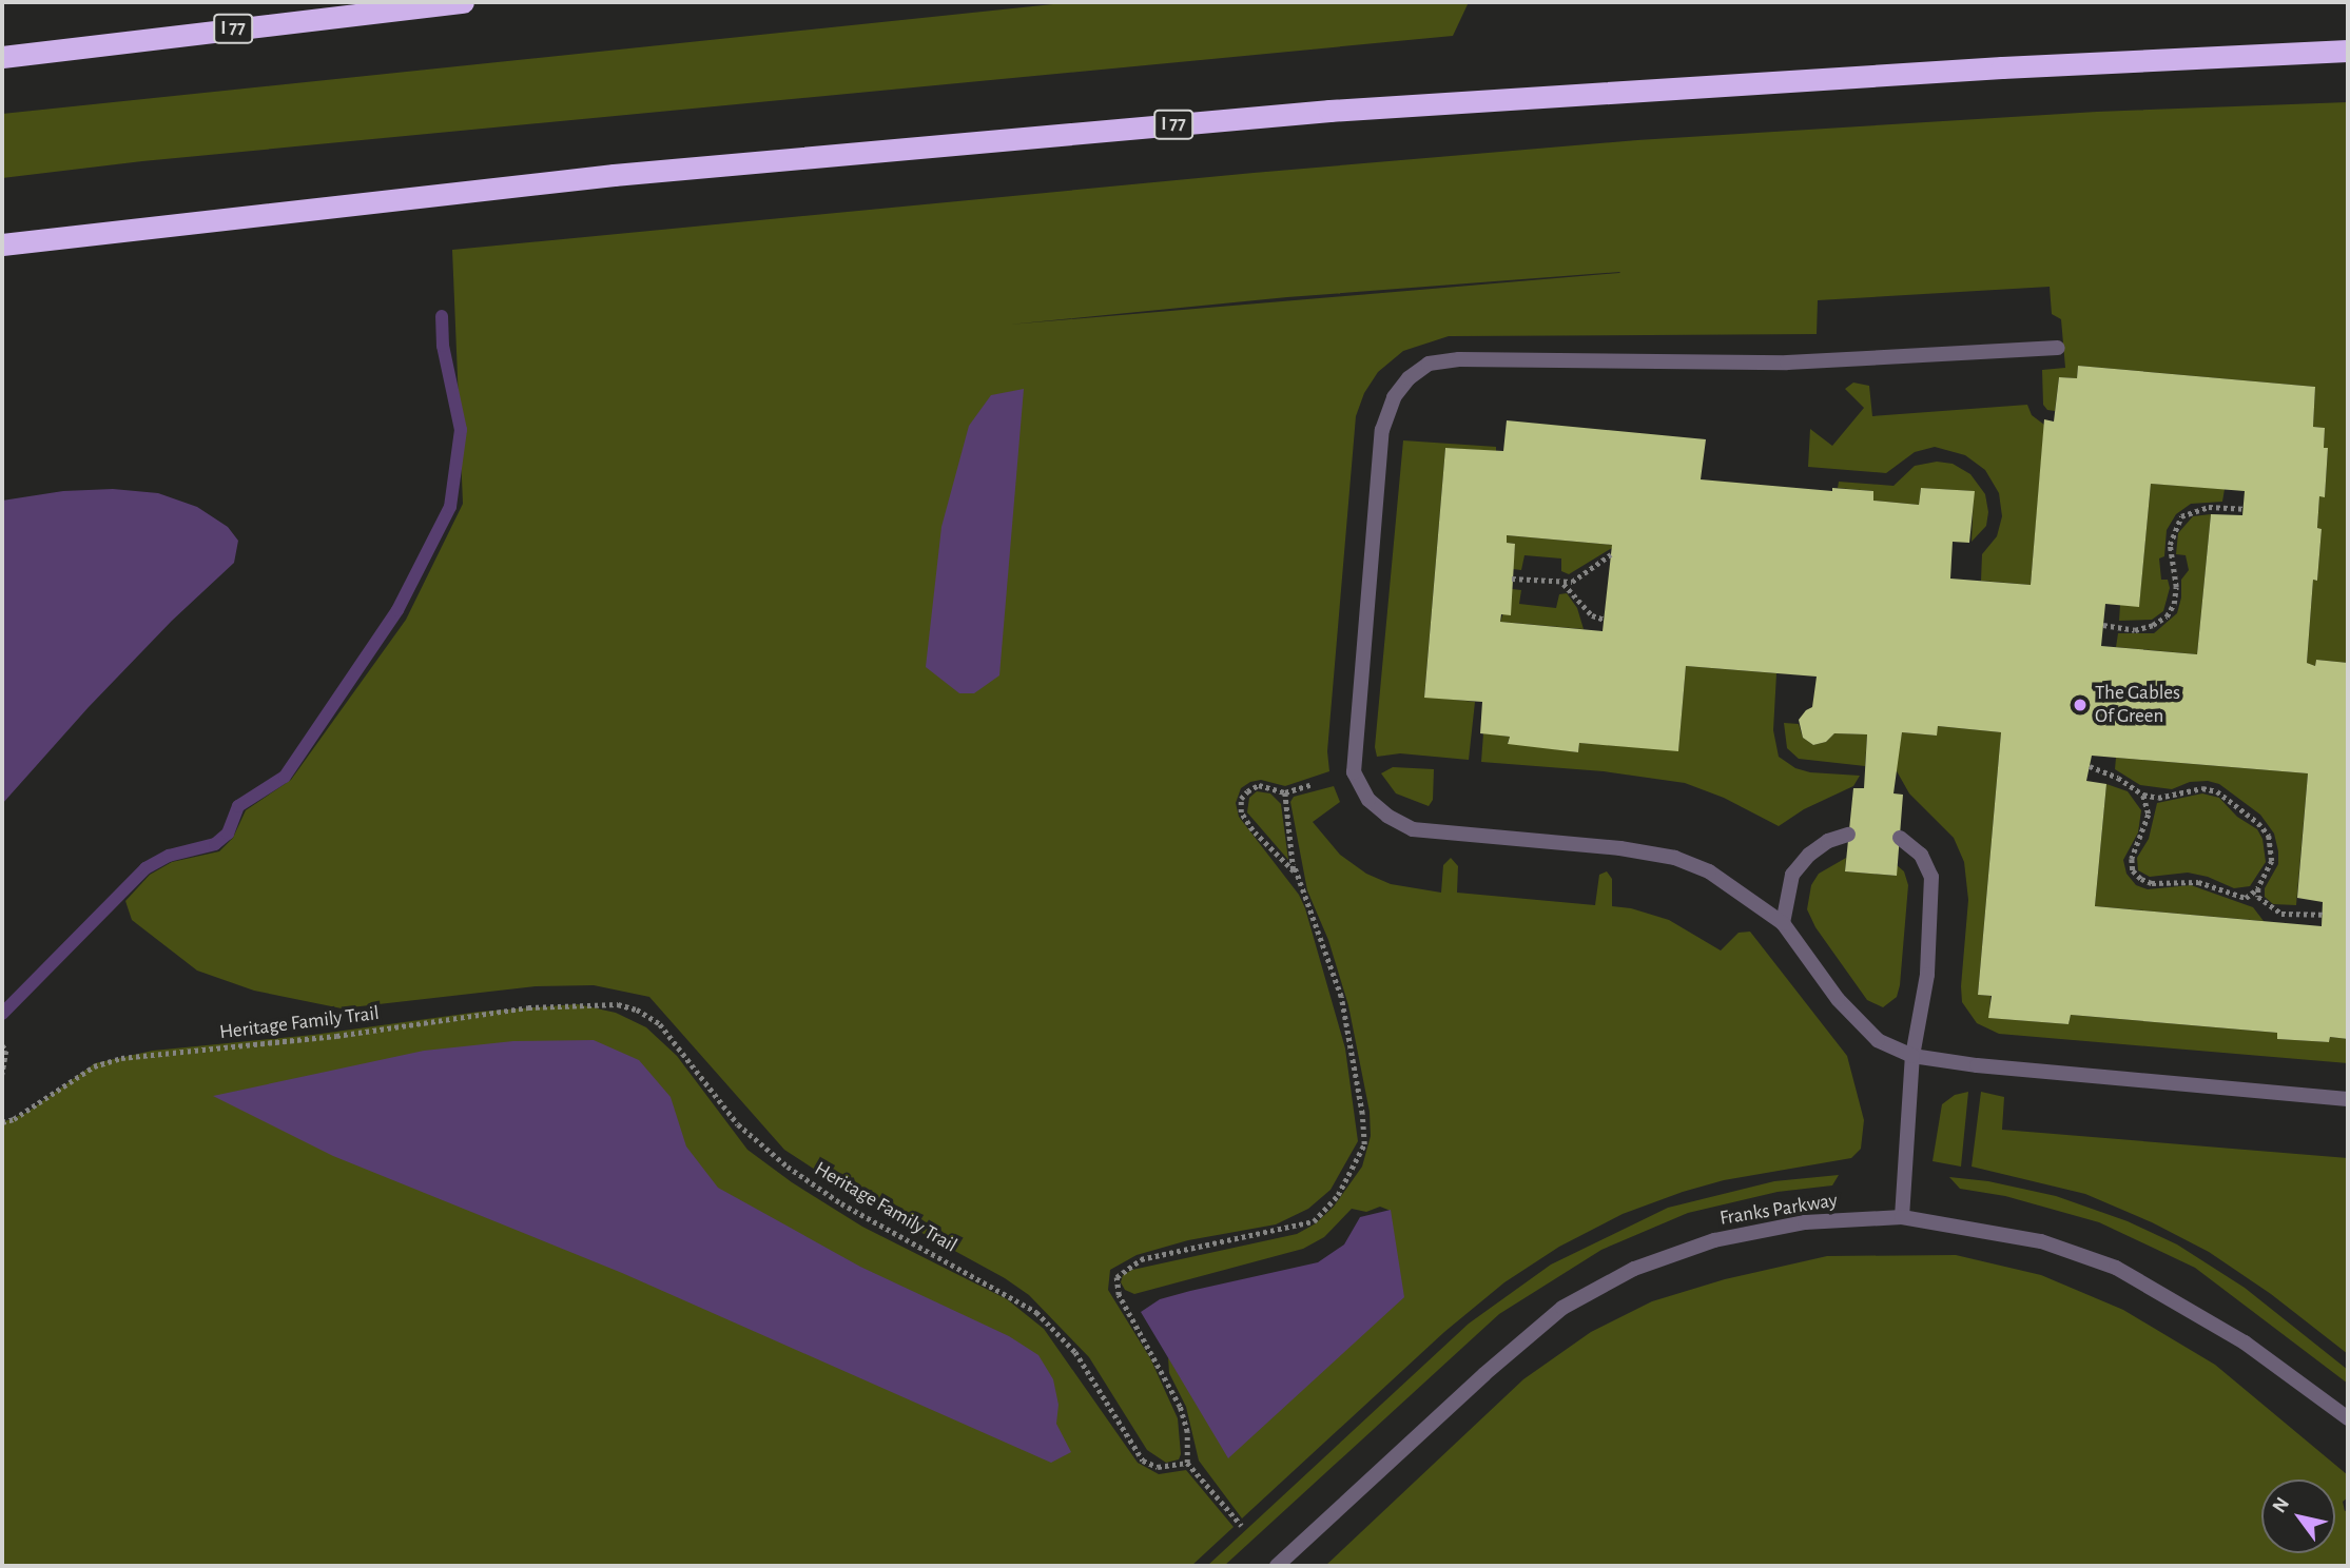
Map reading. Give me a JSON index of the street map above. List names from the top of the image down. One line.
{"streets":{"highway":["I 77"],"lane":["Franks Parkway"],"path":["Heritage Family Trail"]},"places":["The Gables Of Green"],"north":"top left"}
